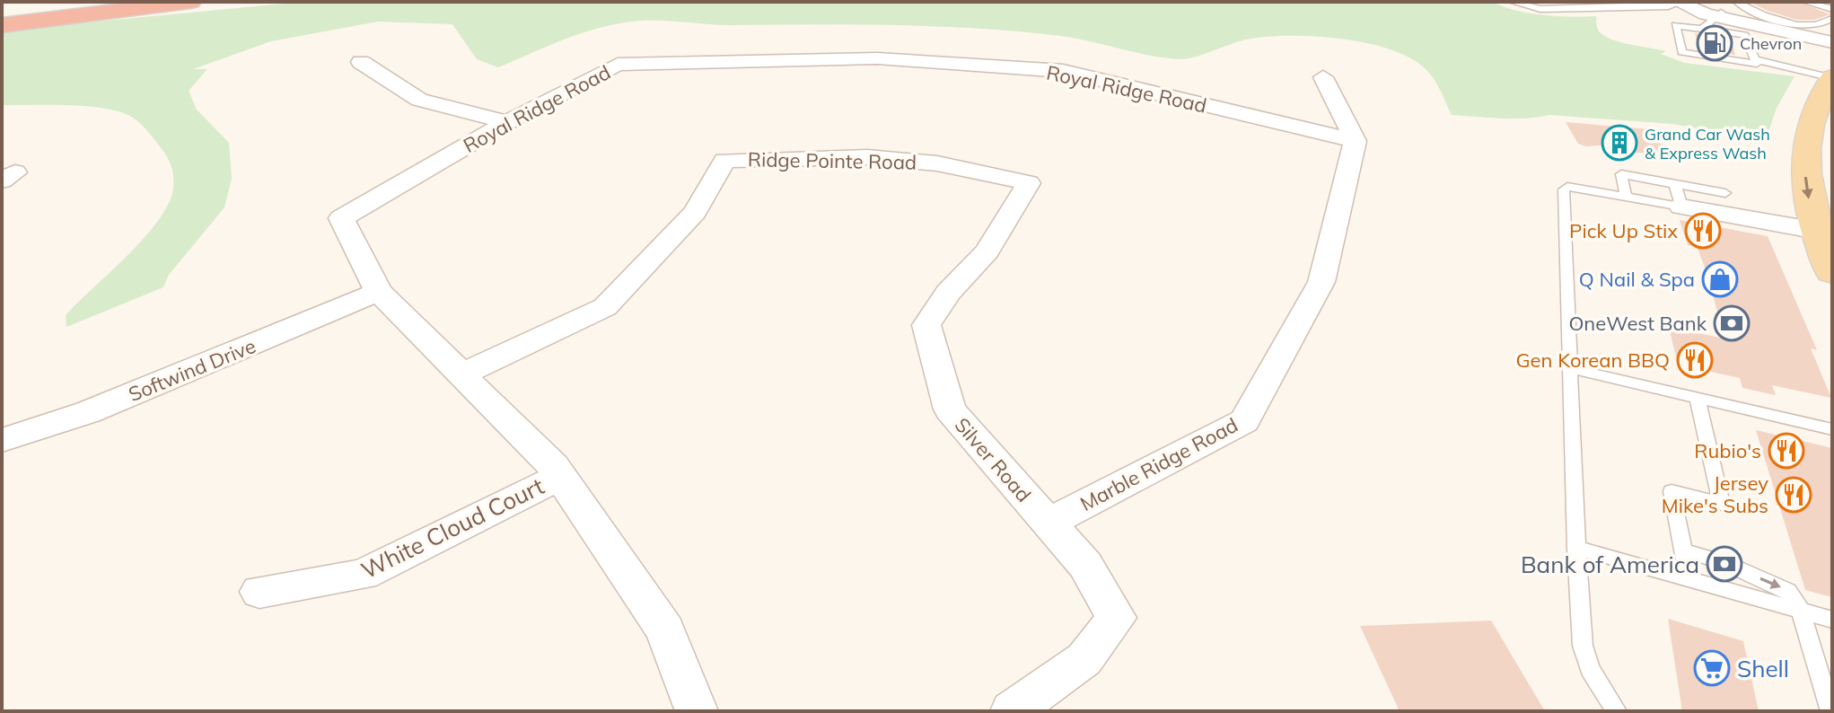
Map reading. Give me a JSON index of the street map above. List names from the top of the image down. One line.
{"streets":{"street":["Royal Ridge Road","Ridge Pointe Road","Softwind Drive","Silver Road","Marble Ridge Road","White Cloud Court"]},"crossings":[["Royal Ridge Road","Ridge Pointe Road"],["Royal Ridge Road","Softwind Drive"],["Royal Ridge Road","Marble Ridge Road"],["Royal Ridge Road","White Cloud Court"],["Ridge Pointe Road","Silver Road"],["Silver Road","Marble Ridge Road"]],"places":{"fuel station":["Chevron"],"building":["Grand Car Wash & Express Wash"],"restaurant":["Pick Up Stix","Gen Korean BBQ","Rubio's","Jersey Mike's Subs"],"shop":["Q Nail & Spa"],"bank":["OneWest Bank","Bank of America"],"supermarket":["Shell"]}}
